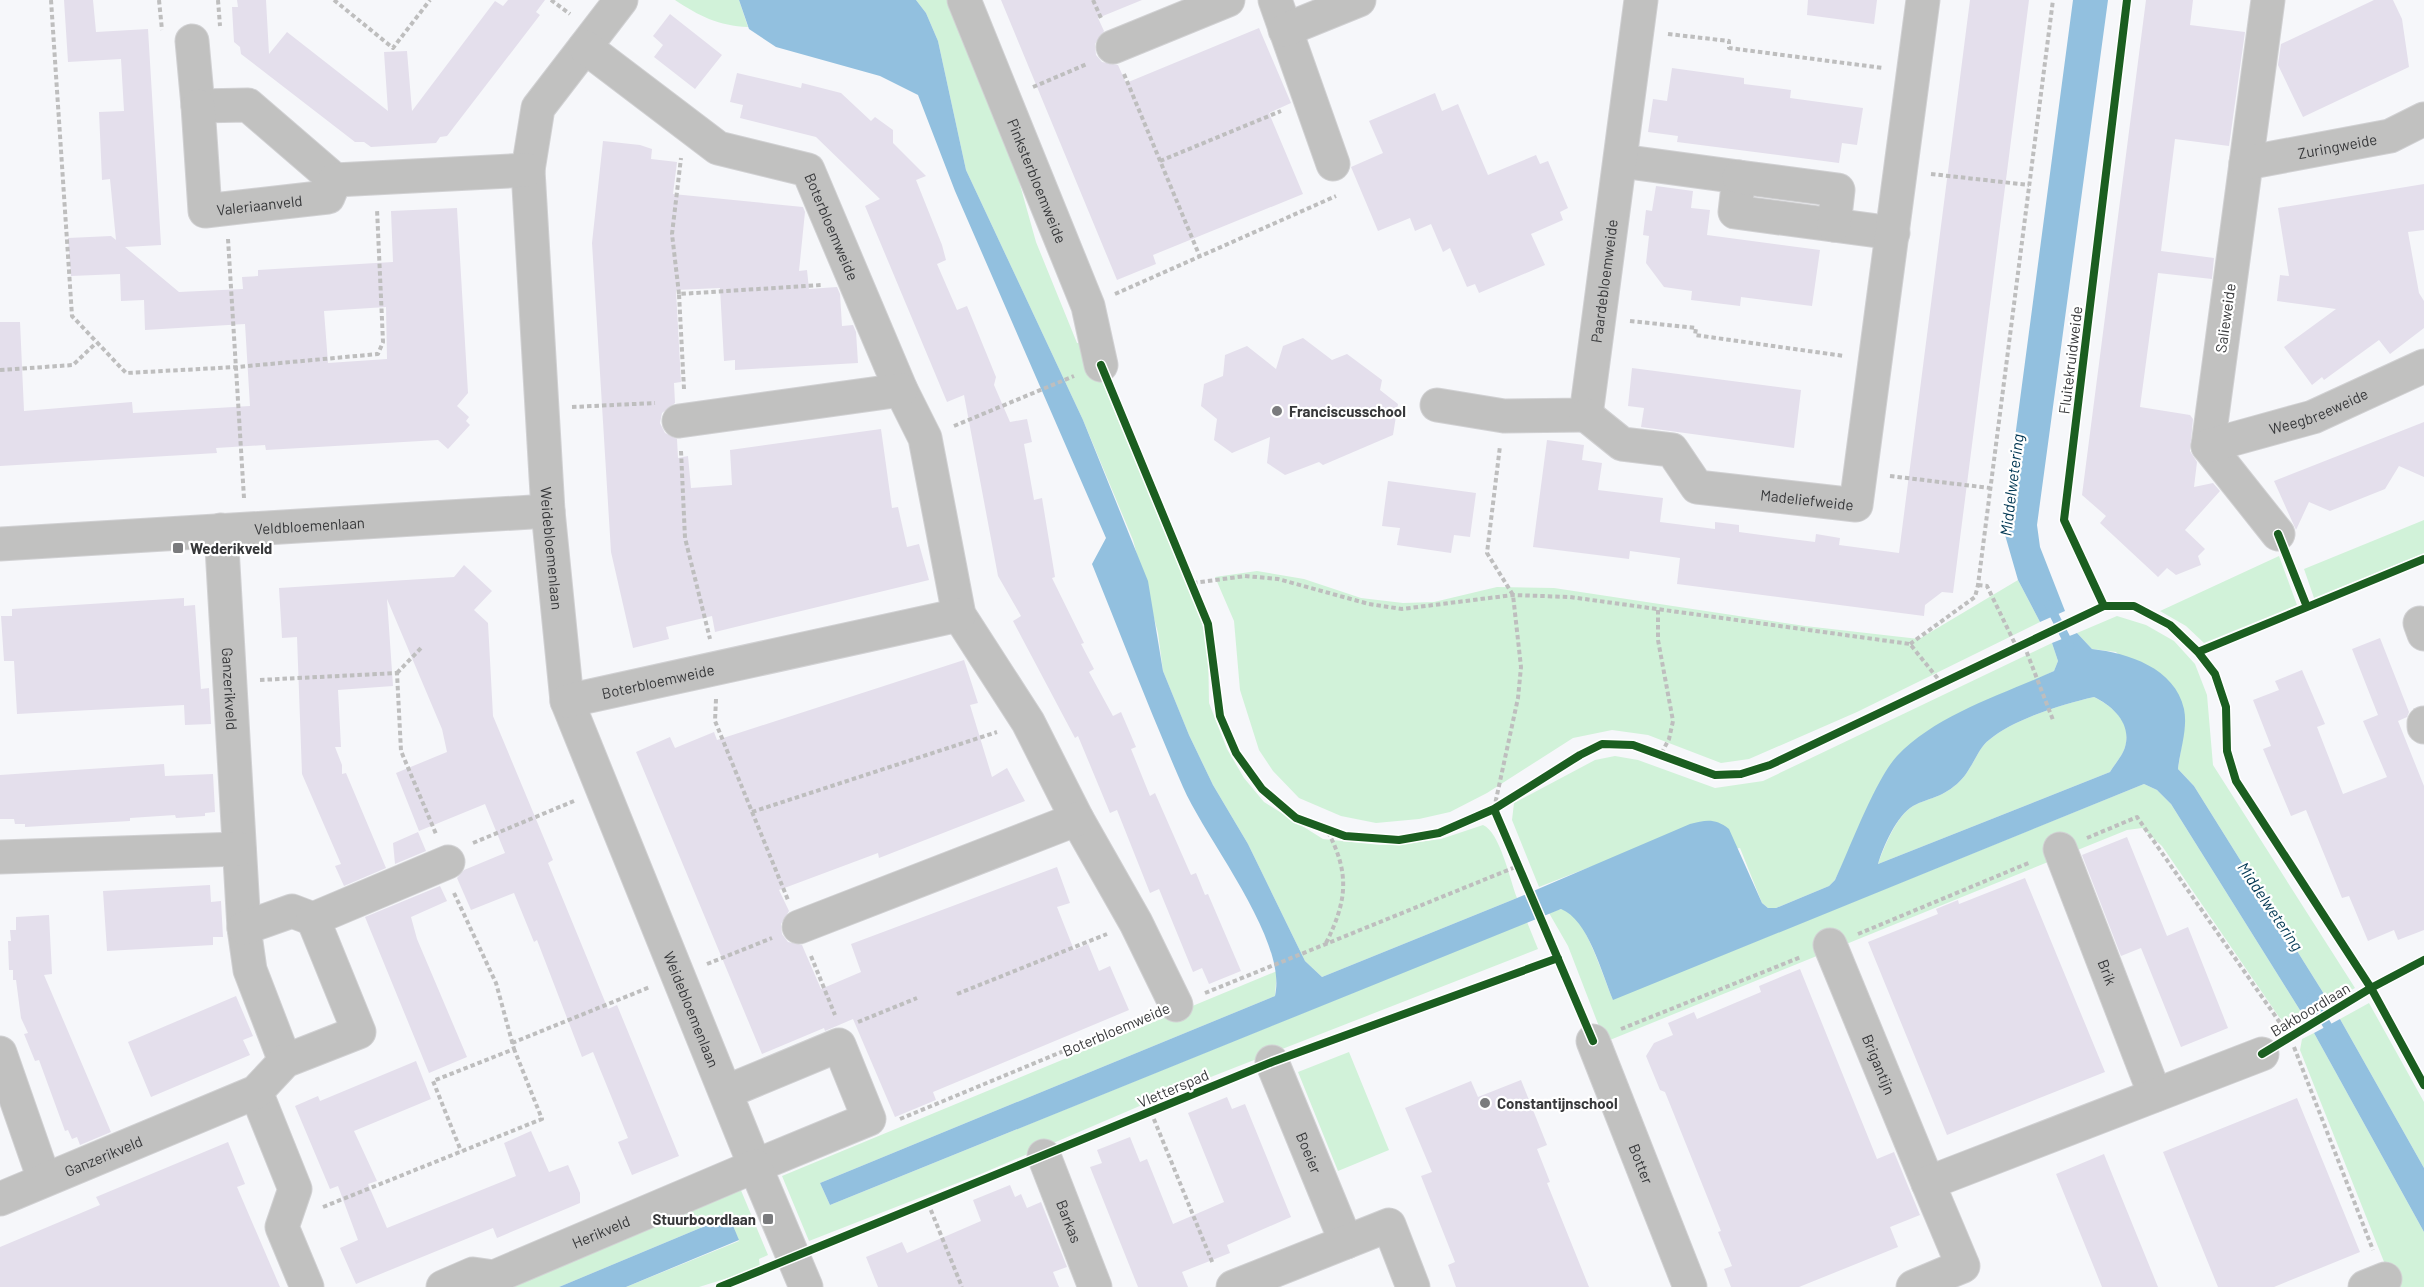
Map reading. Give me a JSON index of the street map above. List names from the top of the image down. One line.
{"streets":{"street":["Zuringweide","Pinksterbloemweide","Valeriaanveld","Boterbloemweide","Paardebloemweide","Salieweide","Weegbreeweide","Madeliefweide","Veldbloemenlaan","Weidebloemenlaan","Ganzerikveld","Brik","Bakboordlaan","Brigantijn","Boeier","Botter","Barkas","Herikveld"],"cycle path":["Fluitekruidweide","Vletterspad"]},"crossings":[["Zuringweide","Salieweide"],["Boterbloemweide","Weidebloemenlaan"],["Paardebloemweide","Madeliefweide"],["Salieweide","Weegbreeweide"],["Veldbloemenlaan","Weidebloemenlaan"],["Veldbloemenlaan","Ganzerikveld"],["Weidebloemenlaan","Herikveld"],["Brik","Bakboordlaan"],["Bakboordlaan","Brigantijn"]],"water":["Middelwetering"],"places":{"other":["Franciscusschool","Constantijnschool"],"transit":["Wederikveld","Stuurboordlaan"]}}
